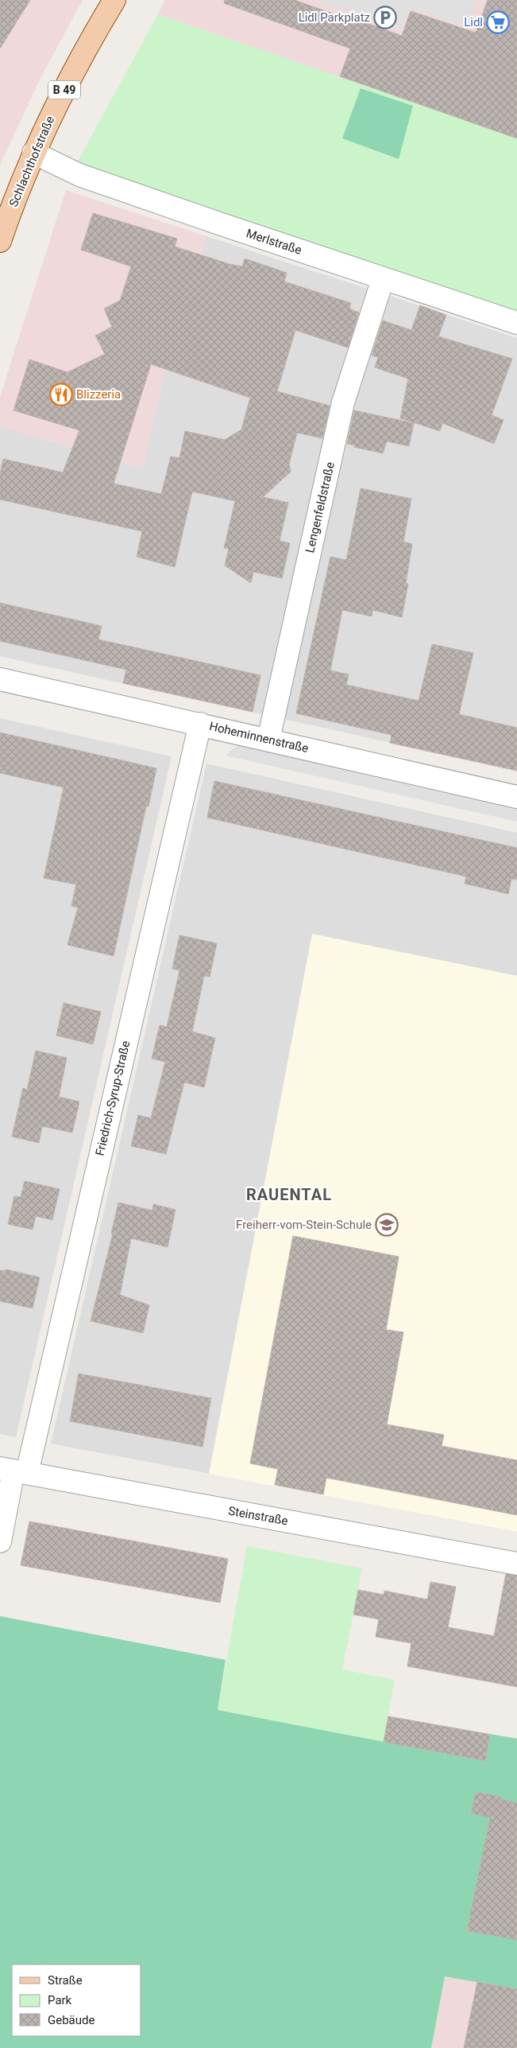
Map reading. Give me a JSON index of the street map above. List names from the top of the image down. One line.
{"streets":{"main road":["B 49","Schlachthofstraße"],"street":["Merlstraße","Lengenfeldstraße","Hoheminnenstraße","Friedrich-Syrup-Straße","Steinstraße"]},"crossings":[["Schlachthofstraße","Merlstraße"],["Merlstraße","Lengenfeldstraße"],["Lengenfeldstraße","Hoheminnenstraße"],["Hoheminnenstraße","Friedrich-Syrup-Straße"],["Friedrich-Syrup-Straße","Steinstraße"]],"districts":["RAUENTAL"],"places":{"parking":["Lidl Parkplatz"],"supermarket":["Lidl"],"restaurant":["Blizzeria"],"school or university":["Freiherr-vom-Stein-Schule"]},"legend":["Straße","Park","Gebäude"]}
